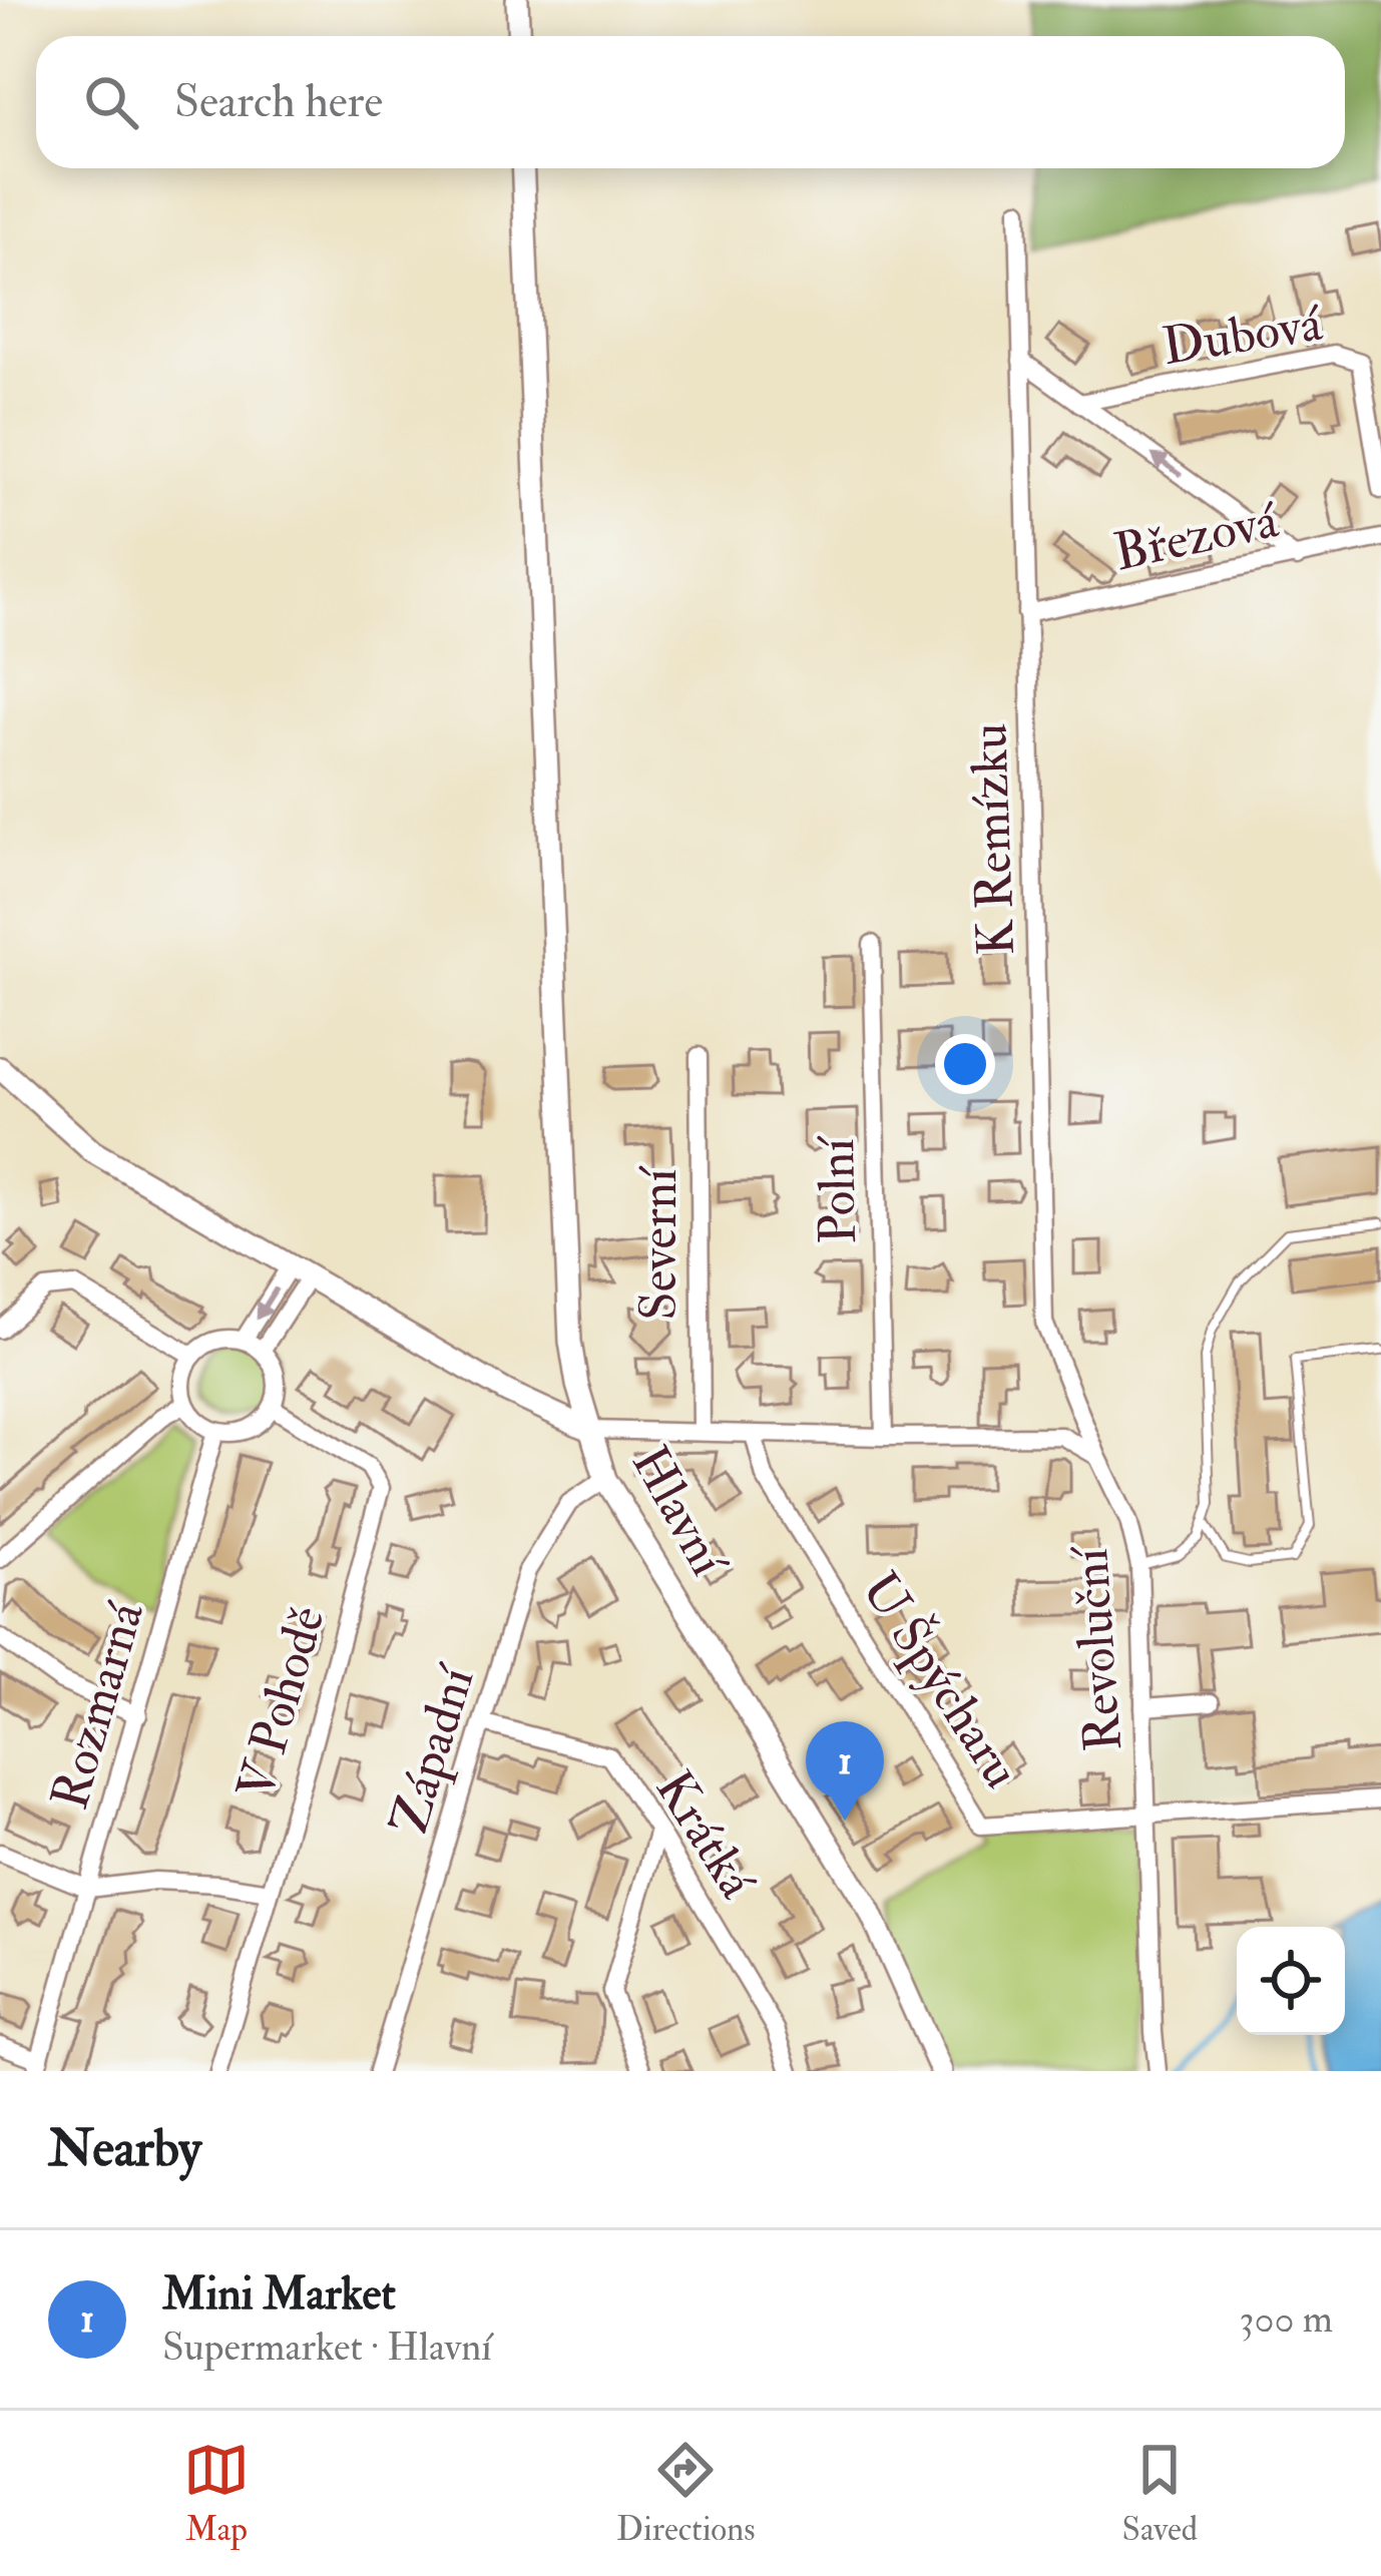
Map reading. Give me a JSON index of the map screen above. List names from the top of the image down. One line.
{"streets":{"street":["Dubová","Březová","K Remízku","Polní","Severní","Hlavní","Revoluční","U Špýcharu","V Pohodě","Rozmarná","Západní","Krátká"]},"crossings":[["Březová","K Remízku"],["K Remízku","Revoluční"],["Hlavní","Západní"],["Revoluční","U Špýcharu"],["V Pohodě","Rozmarná"],["Západní","Krátká"]],"page":{"search":"Search here","pins":"1","heading":"Nearby","list":[{"mark":"1","name":"Mini Market","note":"Supermarket · Hlavní","value":"300 m"}],"nav":["Map","Directions","Saved"]}}
